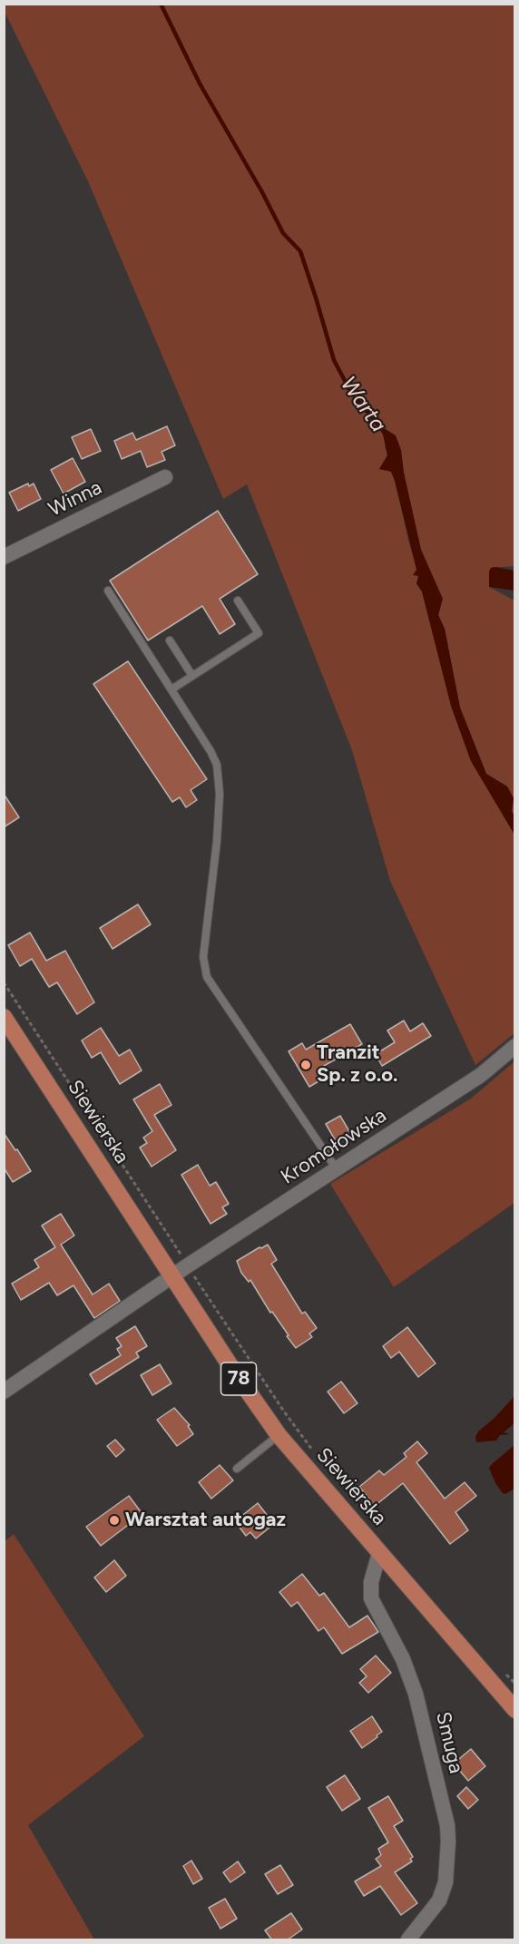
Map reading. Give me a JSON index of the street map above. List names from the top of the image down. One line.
{"streets":{"main road":["Siewierska","78"],"street":["Winna","Kromołowska","Smuga"]},"crossings":[["Siewierska","Kromołowska"],["Siewierska","Smuga"]],"water":["Warta"],"places":["Tranzit Sp. z o.o.","Warsztat autogaz"]}
